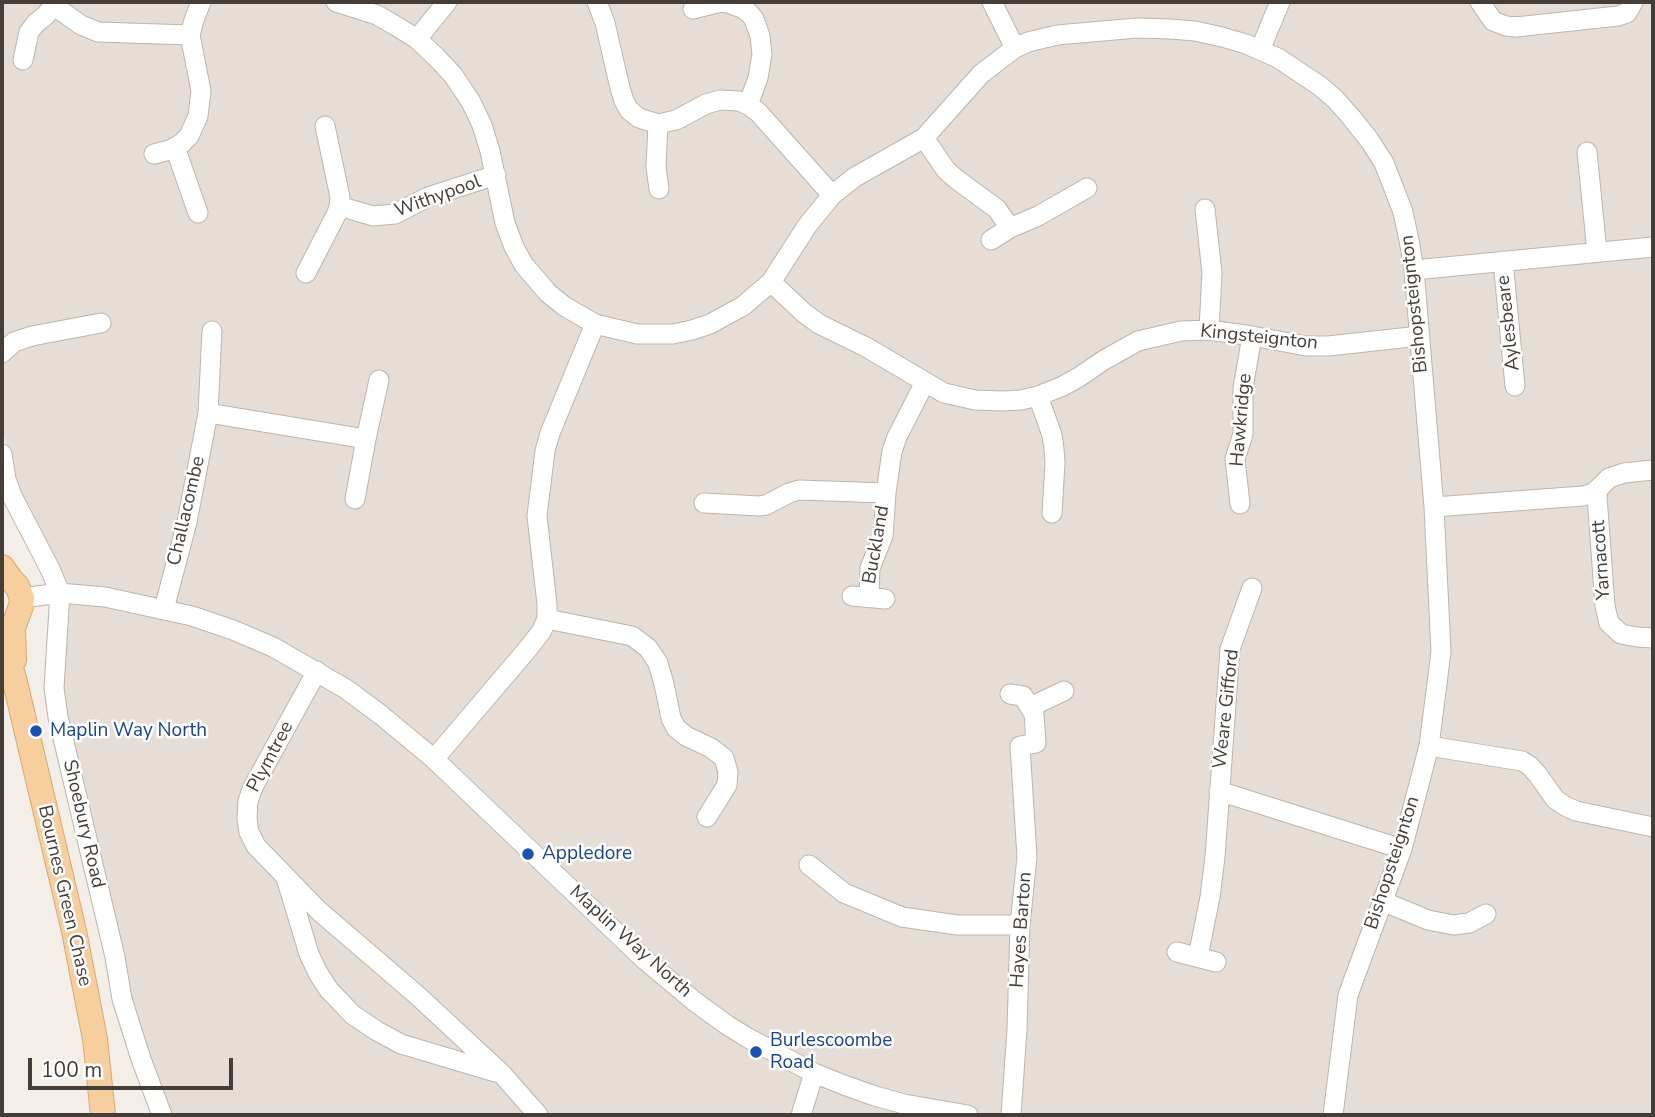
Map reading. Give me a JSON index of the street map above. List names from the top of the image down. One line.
{"streets":{"main road":["Bournes Green Chase"],"street":["Withypool","Bishopsteignton","Aylesbeare","Kingsteignton","Hawkridge","Challacombe","Buckland","Yarnacott","Weare Gifford","Plymtree","Shoebury Road","Hayes Barton","Maplin Way North"]},"crossings":[["Withypool","Bishopsteignton"],["Bishopsteignton","Aylesbeare"],["Bishopsteignton","Kingsteignton"],["Bishopsteignton","Yarnacott"],["Bishopsteignton","Weare Gifford"],["Kingsteignton","Hawkridge"],["Kingsteignton","Buckland"],["Challacombe","Maplin Way North"],["Plymtree","Maplin Way North"],["Shoebury Road","Maplin Way North"],["Bournes Green Chase","Maplin Way North"]],"places":["Maplin Way North","Appledore","Burlescoombe Road"],"scale_bar":"100 m"}
